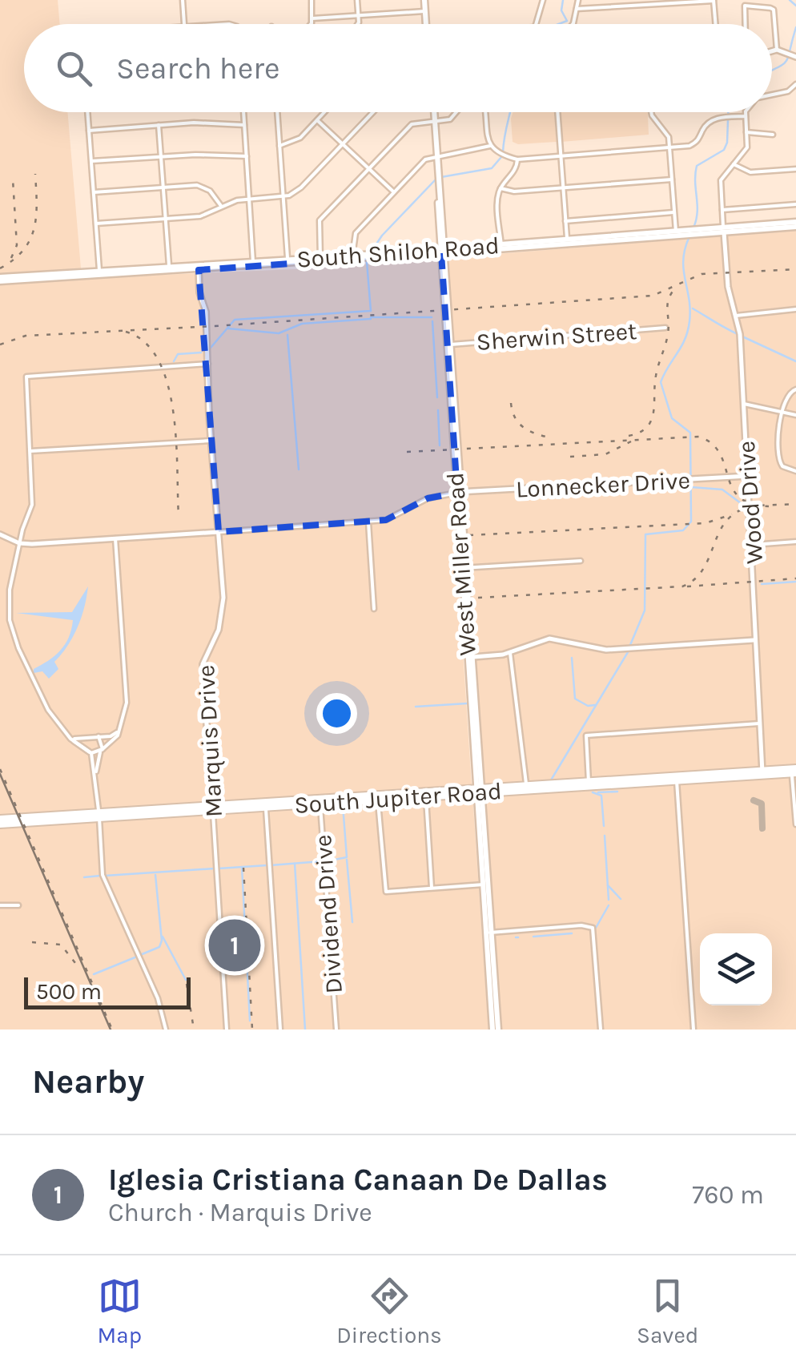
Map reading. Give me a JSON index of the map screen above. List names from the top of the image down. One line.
{"streets":{"main road":["South Shiloh Road","Sherwin Street","West Miller Road","South Jupiter Road"],"street":["Lonnecker Drive","Wood Drive","Marquis Drive","Dividend Drive"]},"crossings":[["South Shiloh Road","Sherwin Street"],["South Shiloh Road","Wood Drive"],["South Shiloh Road","West Miller Road"],["South Shiloh Road","Marquis Drive"],["Sherwin Street","West Miller Road"],["Lonnecker Drive","Wood Drive"],["Lonnecker Drive","West Miller Road"],["Wood Drive","South Jupiter Road"],["West Miller Road","South Jupiter Road"],["Marquis Drive","South Jupiter Road"],["South Jupiter Road","Dividend Drive"]],"scale_bar":"500 m","page":{"search":"Search here","pins":"1","scale":"500 m","heading":"Nearby","list":[{"mark":"1","name":"Iglesia Cristiana Canaan De Dallas","note":"Church · Marquis Drive","value":"760 m"}],"nav":["Map","Directions","Saved"]}}
